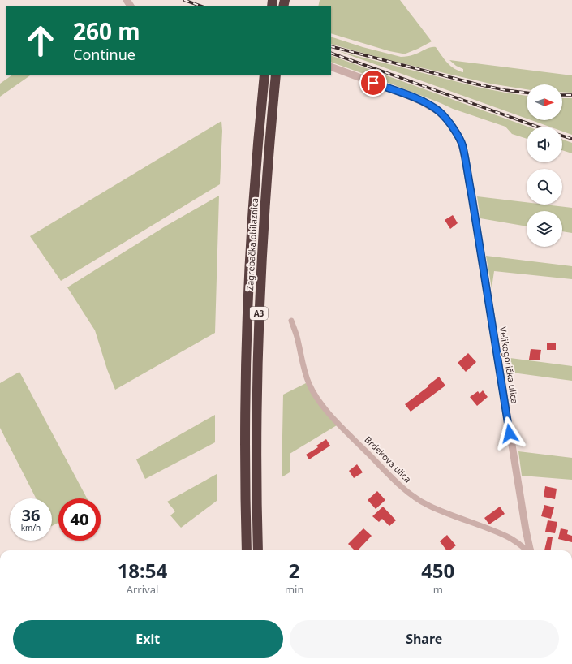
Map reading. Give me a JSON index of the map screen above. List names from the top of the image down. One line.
{"streets":{"highway":["Zagrebačka obilaznica","A3"],"street":["Velikogorička ulica","Brdekova ulica"]},"north":"right","page":{"turn":["260 m","Continue"],"speed":"36 km/h","limit":"40","eta":["18:54","Arrival","2","min","450","m"],"buttons":["Exit","Share"]}}
